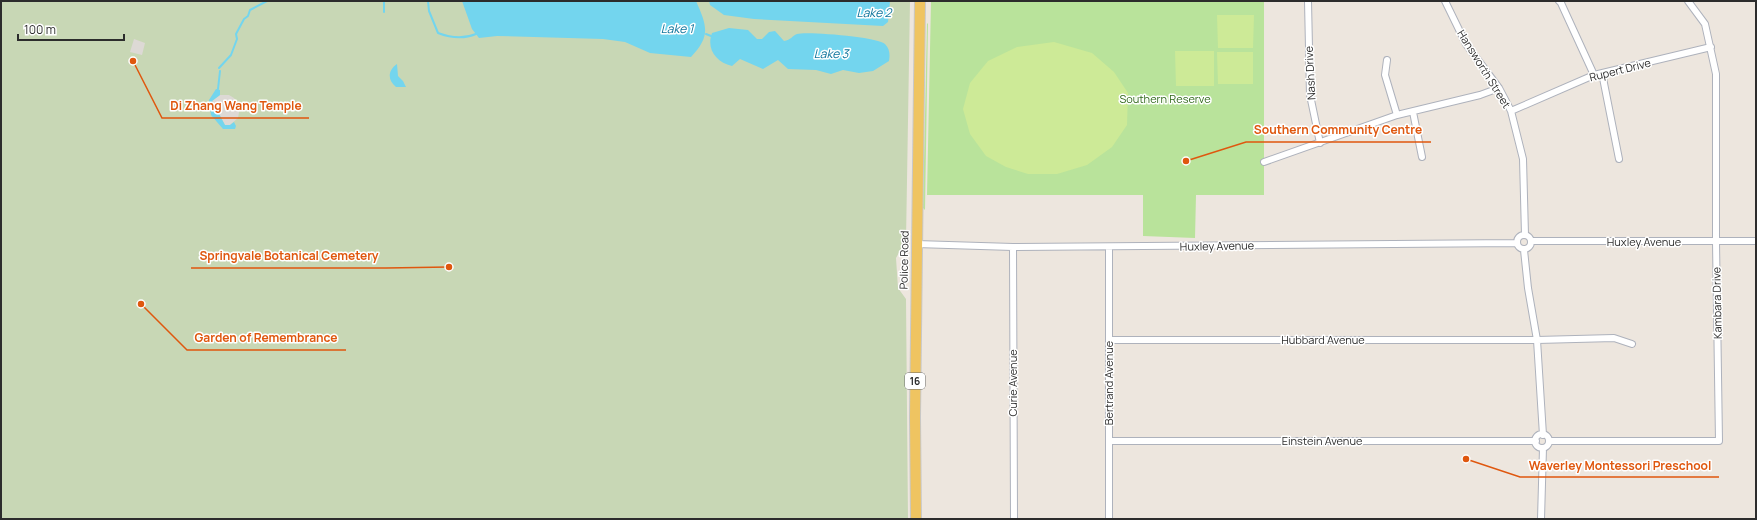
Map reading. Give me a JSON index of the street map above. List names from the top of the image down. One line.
{"streets":{"main road":["Police Road","16"],"street":["Hansworth Street","Rupert Drive","Nash Drive","Huxley Avenue","Kambara Drive","Hubbard Avenue","Curie Avenue","Bertrand Avenue","Einstein Avenue"]},"crossings":[["Hansworth Street","Rupert Drive"],["Hansworth Street","Huxley Avenue"],["Rupert Drive","Kambara Drive"],["Huxley Avenue","Police Road"],["Huxley Avenue","Kambara Drive"],["Huxley Avenue","Curie Avenue"],["Huxley Avenue","Bertrand Avenue"],["Kambara Drive","Einstein Avenue"],["Hubbard Avenue","Bertrand Avenue"],["Bertrand Avenue","Einstein Avenue"]],"water":["Lake 2","Lake 1","Lake 3"],"parks":["Southern Reserve"],"places":["Di Zhang Wang Temple","Southern Community Centre","Springvale Botanical Cemetery","Garden of Remembrance","Waverley Montessori Preschool"],"scale_bar":"100 m"}
